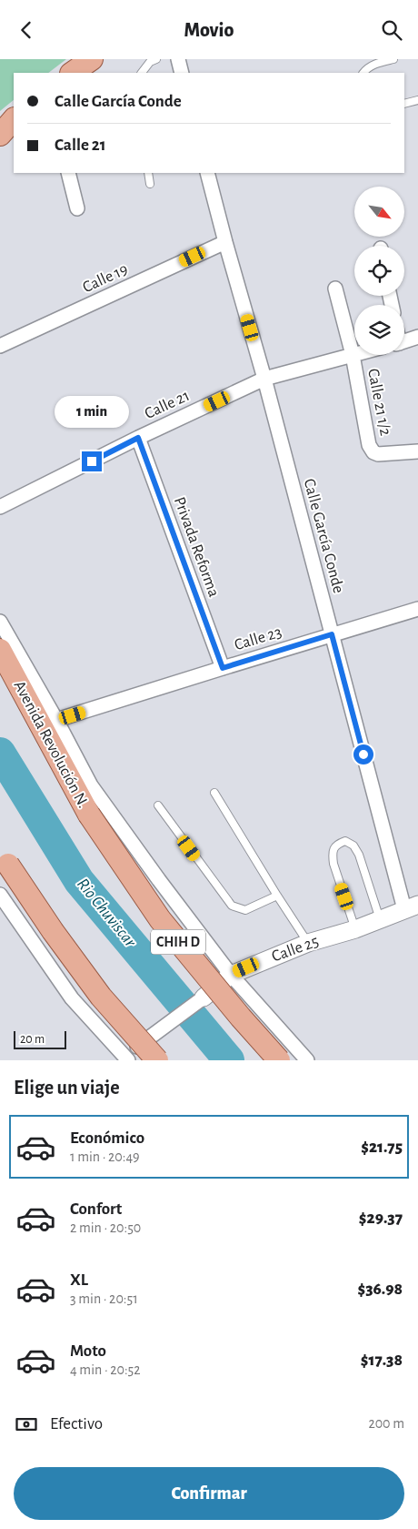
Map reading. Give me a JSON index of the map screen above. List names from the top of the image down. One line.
{"streets":{"main road":["Avenida Revolución N.","CHIH D"],"street":["Calle 19","Calle 21 1/2","Calle 21","Calle García Conde","Privada Reforma","Calle 23","Calle 25"]},"crossings":[["Calle 19","Calle García Conde"],["Calle 21 1/2","Calle 21"],["Calle 21","Calle García Conde"],["Calle 21","Privada Reforma"],["Calle García Conde","Calle 23"],["Calle García Conde","Calle 25"],["Privada Reforma","Calle 23"]],"water":["Rio Chuviscar"],"scale_bar":"20 m","north":"bottom right","page":{"header":"Movio","banner":["Calle García Conde","Calle 21"],"bubble":"1 min","scale":"20 m","heading":"Elige un viaje","list":[{"name":"Económico","note":"1 min · 20:49","value":"$21.75"},{"name":"Confort","note":"2 min · 20:50","value":"$29.37"},{"name":"XL","note":"3 min · 20:51","value":"$36.98"},{"name":"Moto","note":"4 min · 20:52","value":"$17.38"}],"pay":["Efectivo","200 m"],"buttons":"Confirmar"}}
